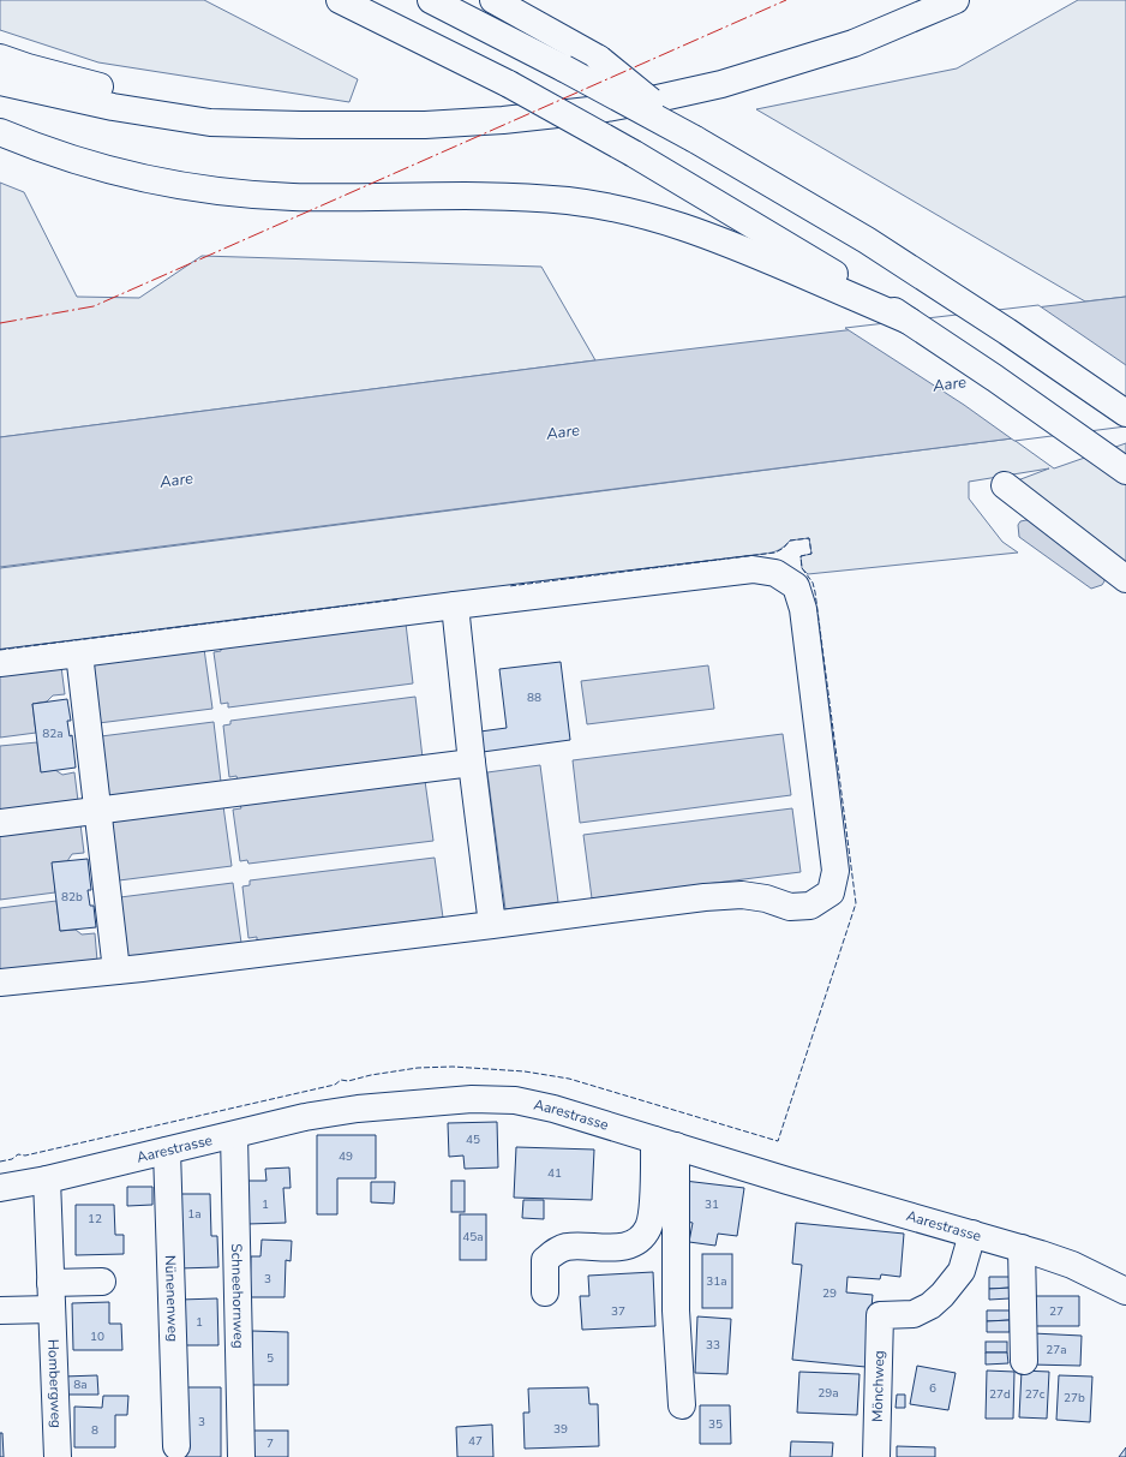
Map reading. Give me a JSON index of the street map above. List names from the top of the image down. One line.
{"streets":{"main road":["Aarestrasse","Schneehornweg","Nünenenweg","Hombergweg","Mönchweg"]},"crossings":[["Aarestrasse","Schneehornweg"],["Aarestrasse","Nünenenweg"],["Aarestrasse","Hombergweg"],["Aarestrasse","Mönchweg"]],"water":["Aare"],"house_numbers":["88","82a","82b","45","49","41","1","31","1a","12","45a","3","31a","29","37","27","1","10","33","27a","5","8a","6","29a","27d","27c","27b","3","35","39","8","47","7"]}
